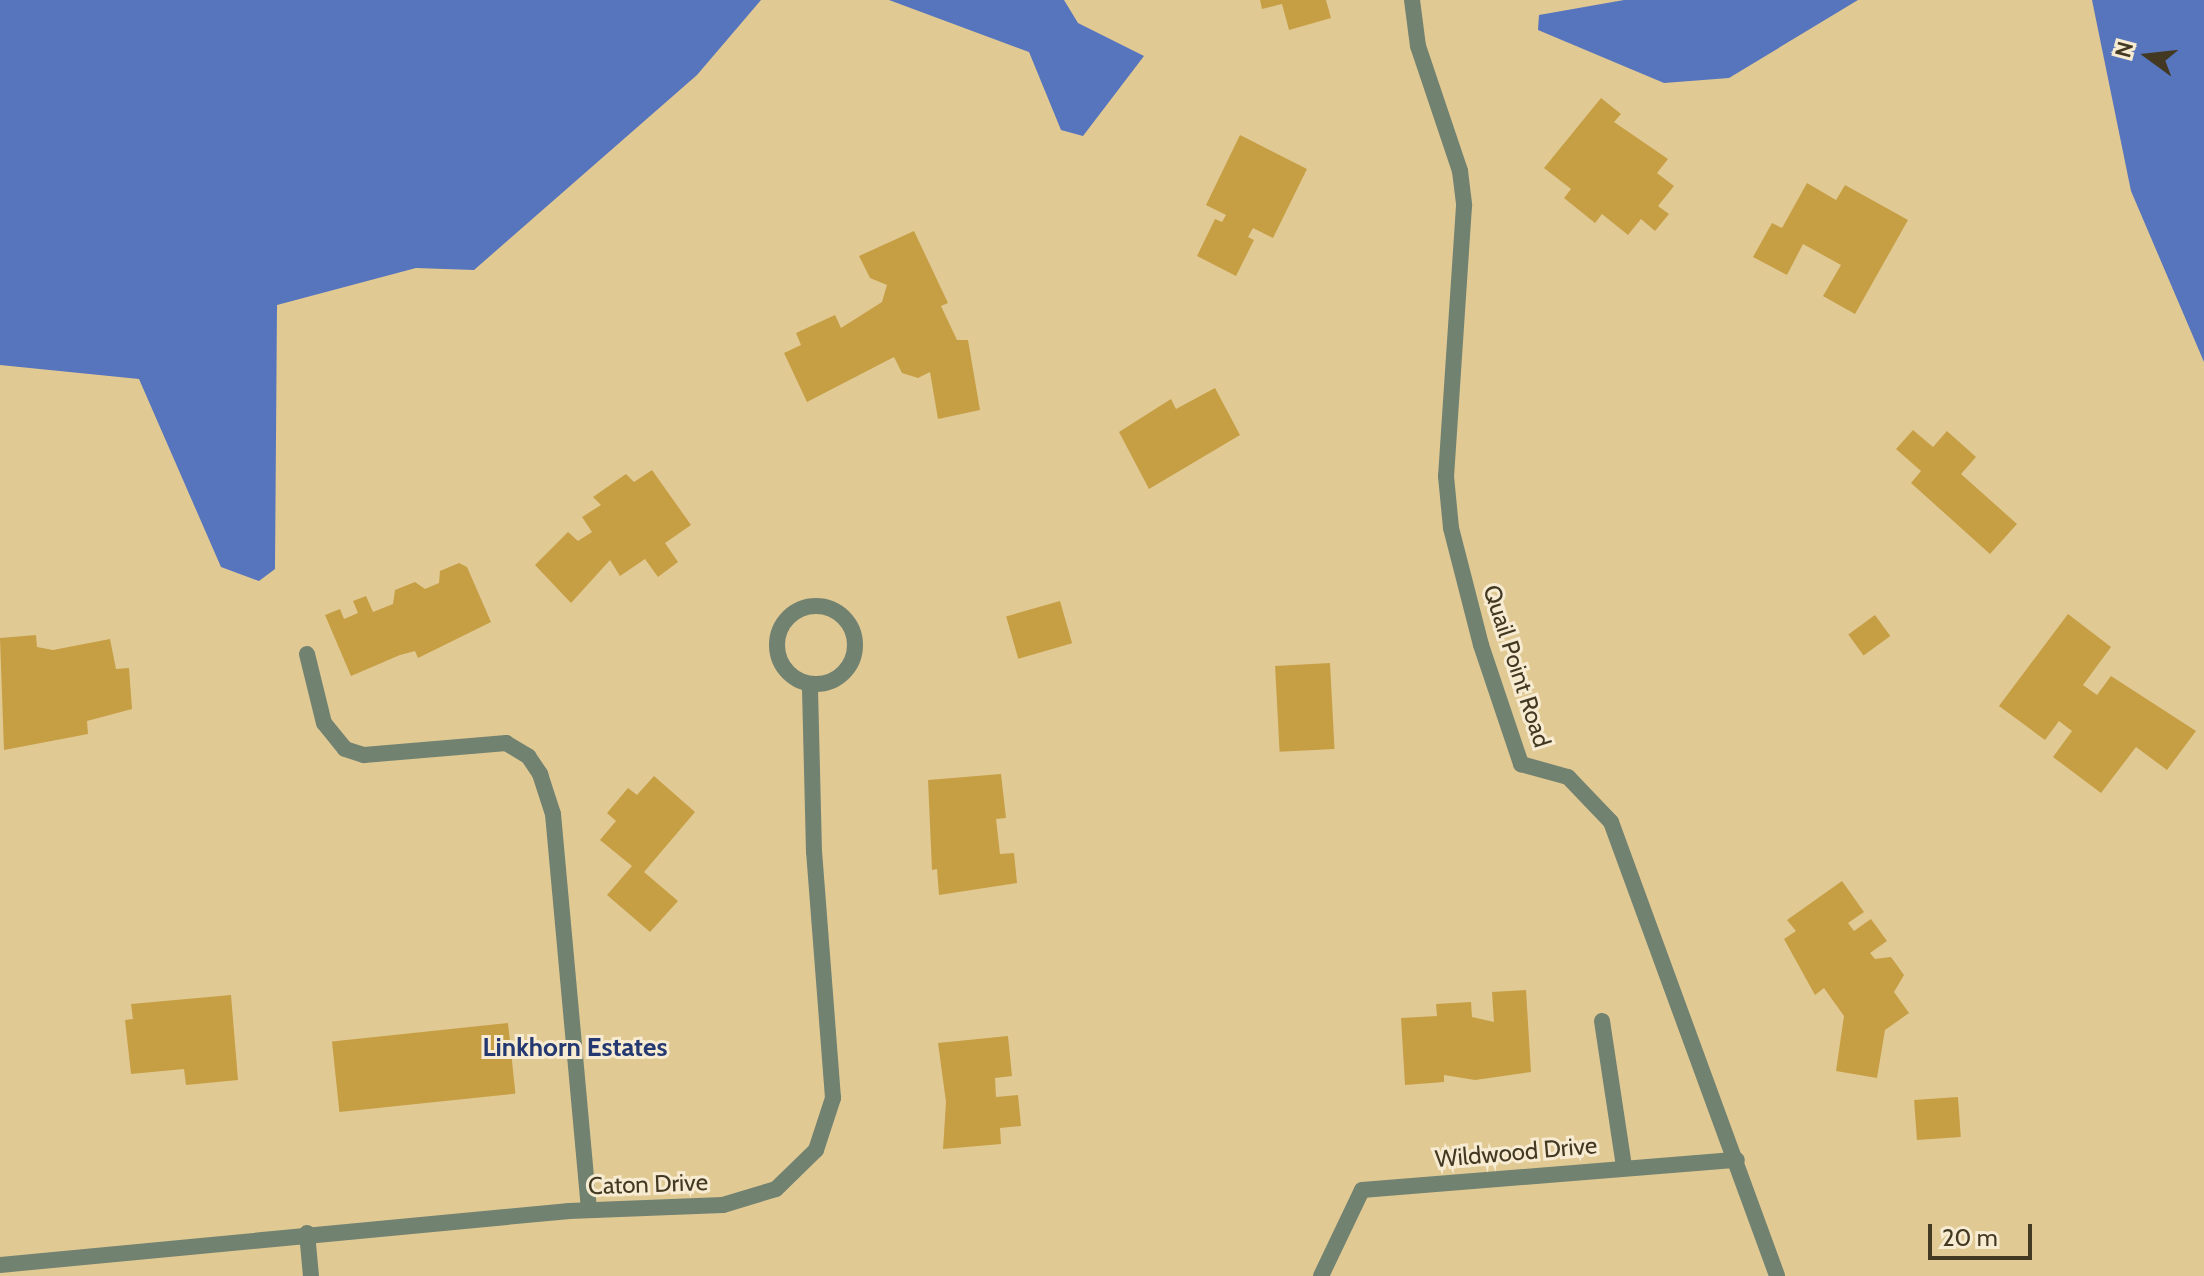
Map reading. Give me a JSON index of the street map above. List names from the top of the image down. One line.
{"streets":{"street":["Quail Point Road","Wildwood Drive","Caton Drive"]},"districts":["Linkhorn Estates"],"scale_bar":"20 m","north":"left"}
